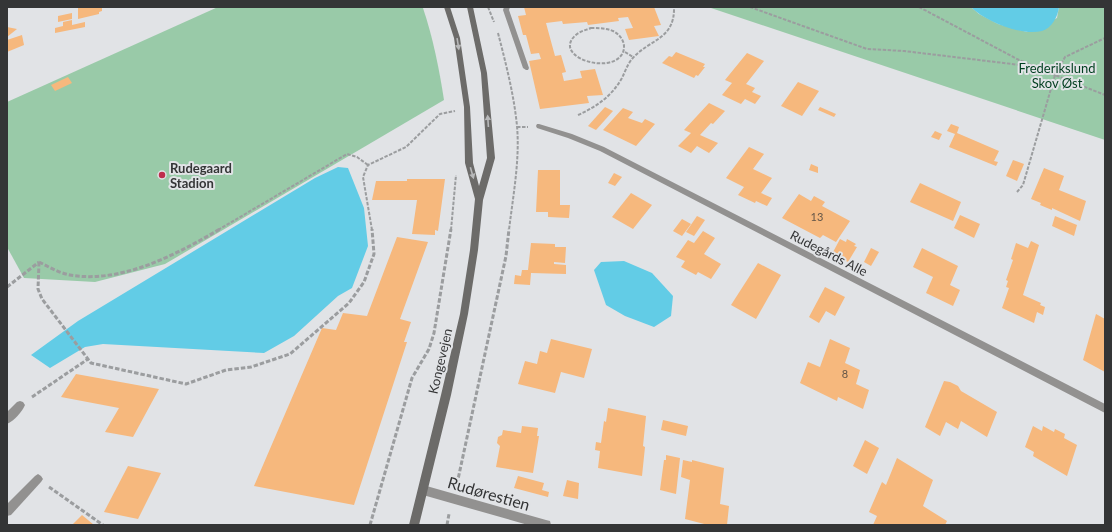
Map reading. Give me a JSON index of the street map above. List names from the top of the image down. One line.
{"streets":{"main road":["Kongevejen"],"street":["Rudegårds Alle","Rudørestien"]},"crossings":[["Kongevejen","Rudørestien"]],"parks":["Frederikslund Skov Øst"],"places":["Rudegaard Stadion"],"house_numbers":["13","8"]}
